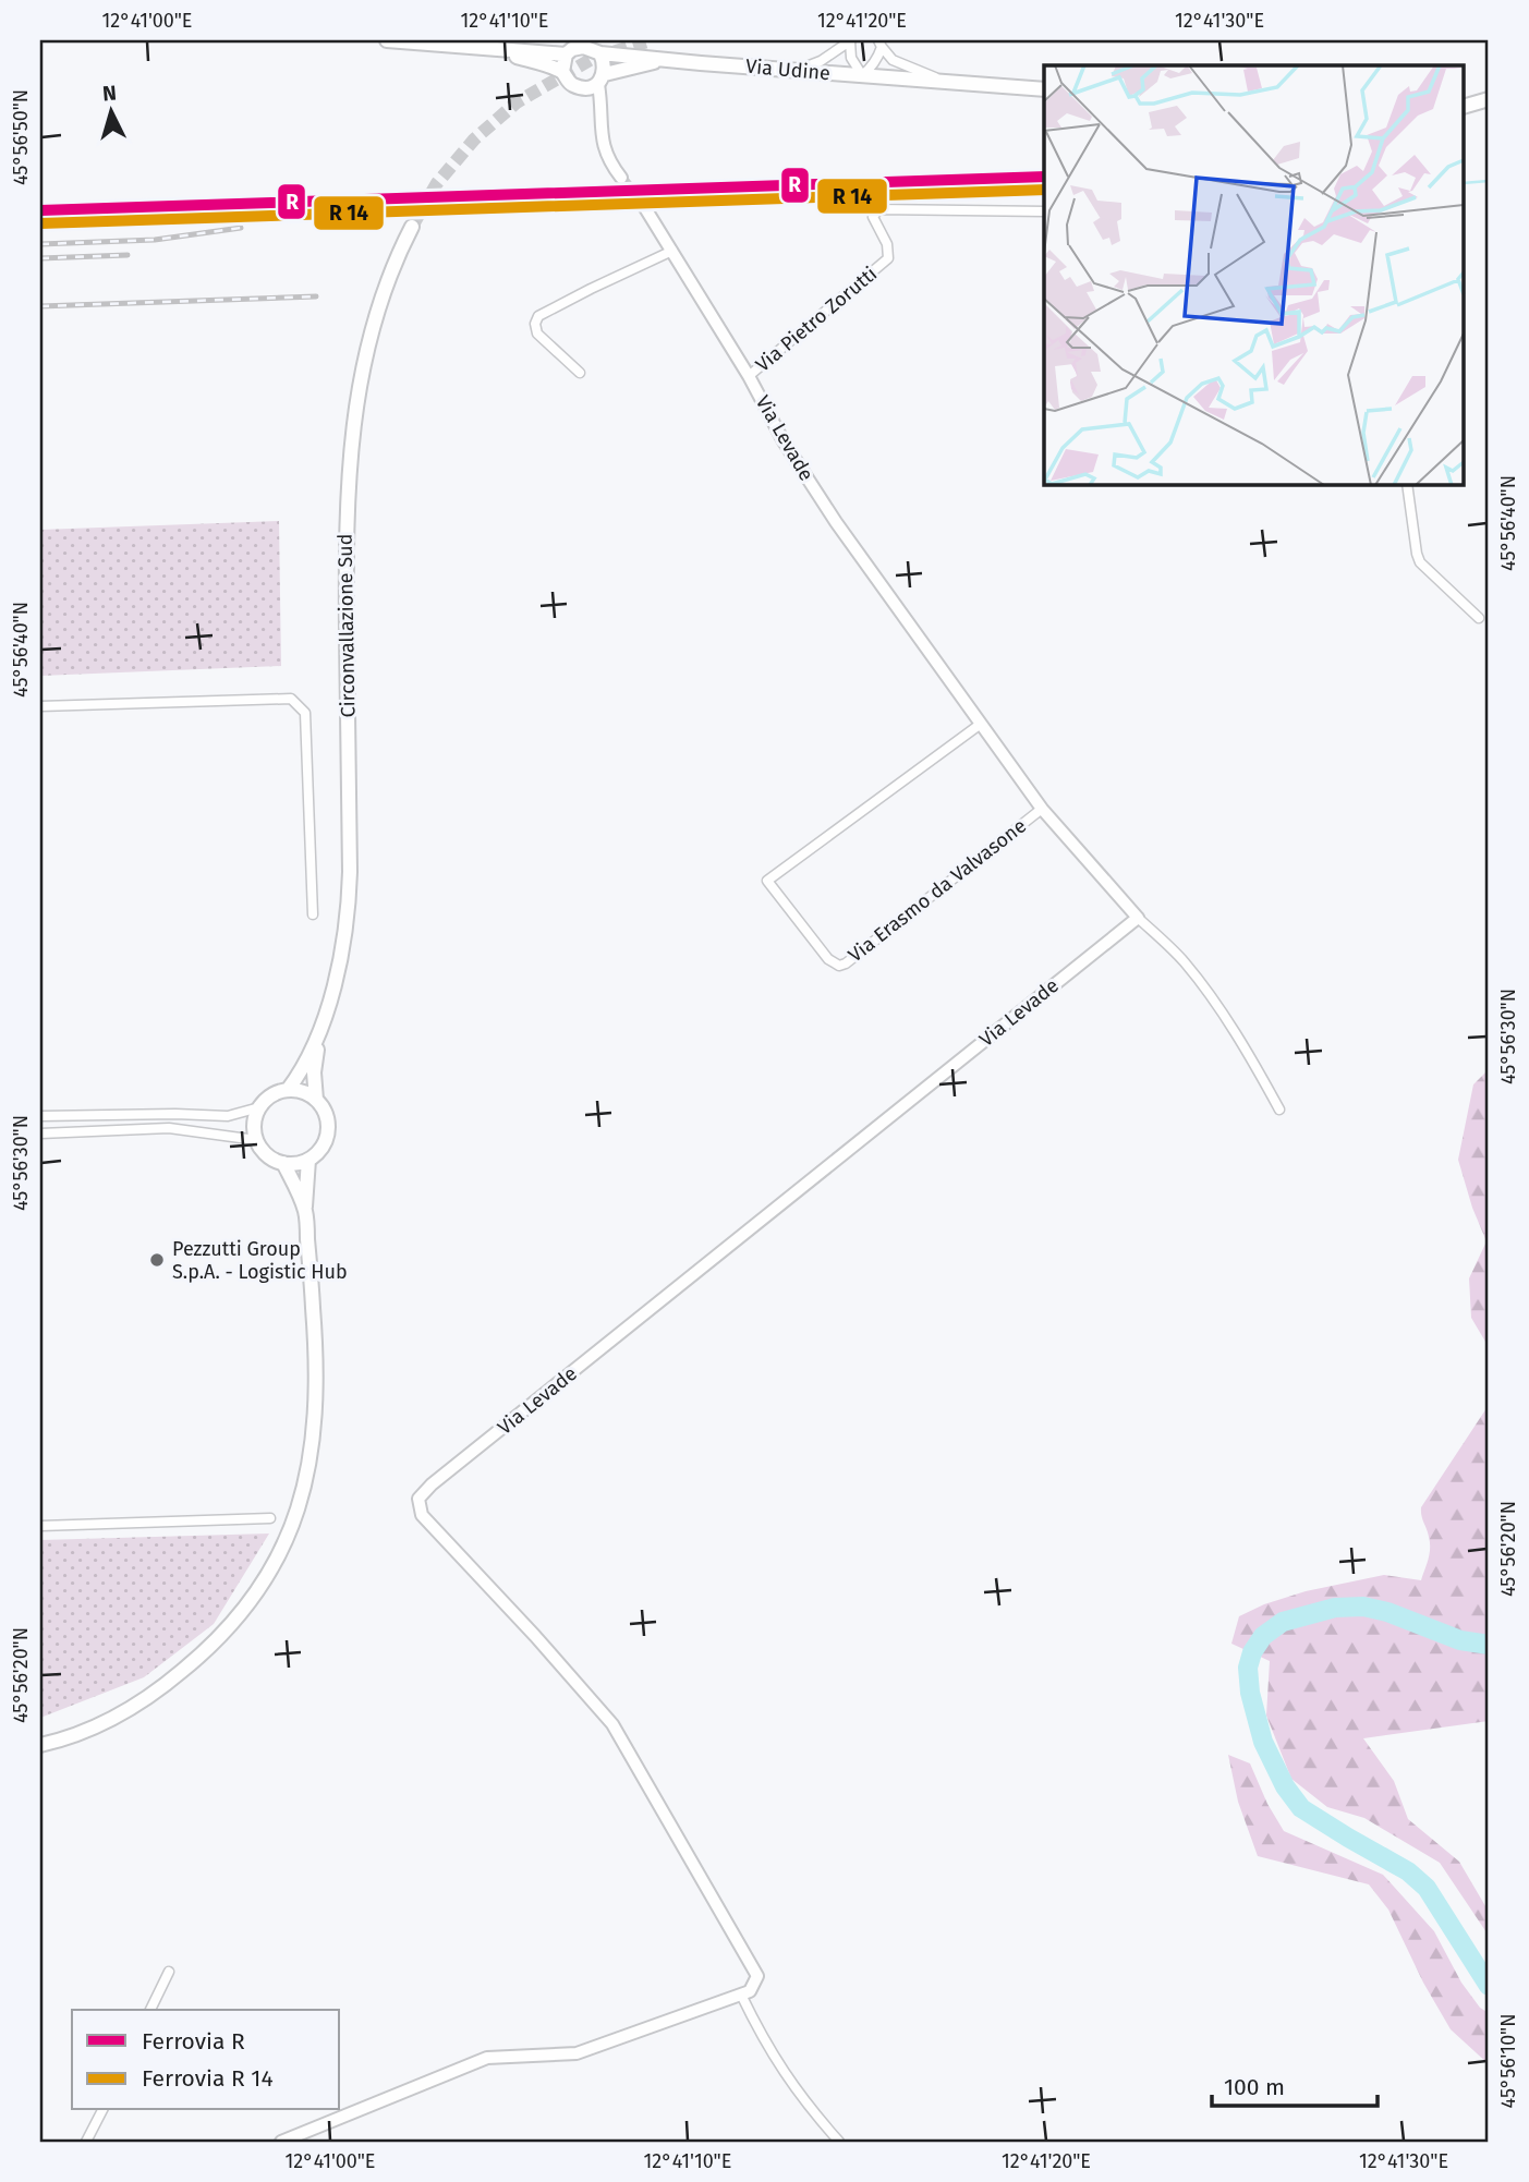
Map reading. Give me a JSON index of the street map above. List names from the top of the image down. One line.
{"streets":{"main road":["Via Udine","Circonvallazione Sud"],"street":["Via Pietro Zorutti","Via Levade","Via Erasmo da Valvasone"]},"crossings":[["Via Pietro Zorutti","Via Levade"],["Via Levade","Via Erasmo da Valvasone"]],"places":["Pezzutti Group S.p.A. - Logistic Hub"],"lines":["rail line R"],"legend":["Ferrovia R","Ferrovia R 14"],"scale_bar":"100 m","north":"top","coordinates":["12°41'00\"E","12°41'10\"E","12°41'20\"E","12°41'30\"E","45°56'50\"N","45°56'40\"N","45°56'30\"N","45°56'20\"N","45°56'10\"N"]}
